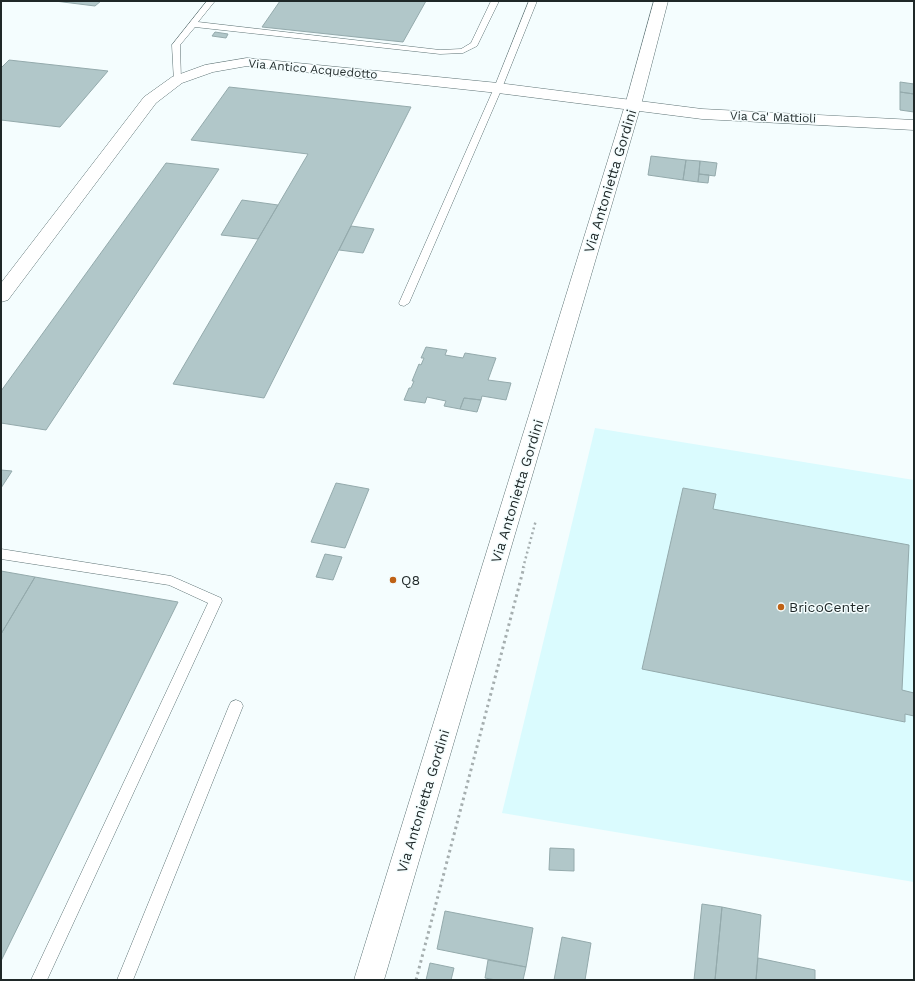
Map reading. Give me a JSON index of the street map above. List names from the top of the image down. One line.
{"streets":{"street":["Via Antico Acquedotto","Via Ca' Mattioli","Via Antonietta Gordini"]},"crossings":[["Via Antico Acquedotto","Via Ca' Mattioli"],["Via Antico Acquedotto","Via Antonietta Gordini"],["Via Ca' Mattioli","Via Antonietta Gordini"]],"places":["Q8","BricoCenter"]}
